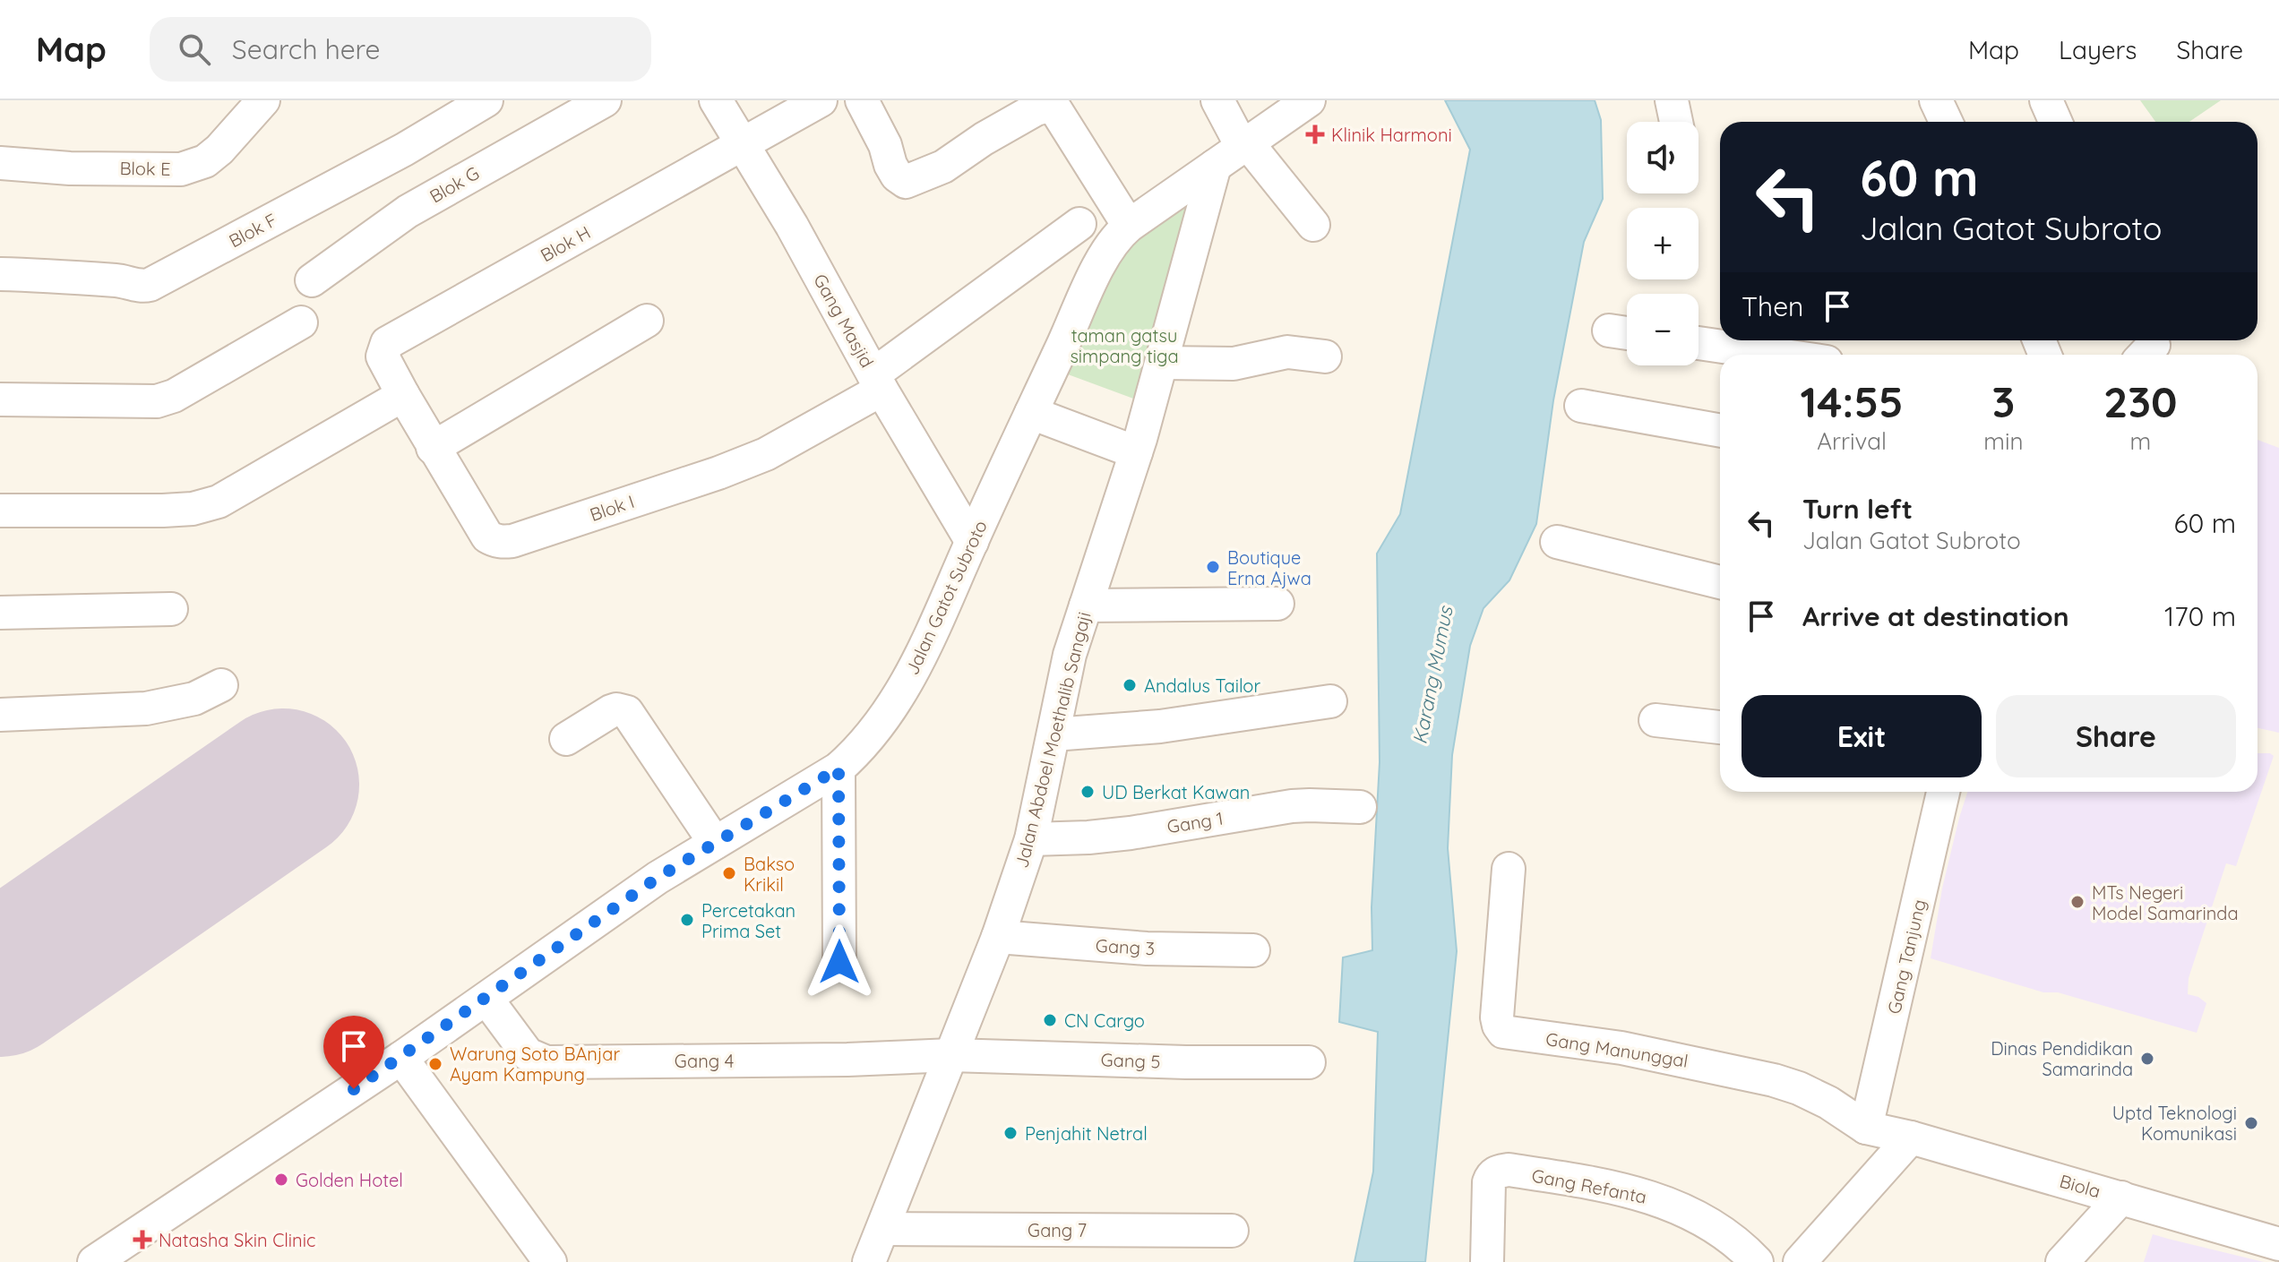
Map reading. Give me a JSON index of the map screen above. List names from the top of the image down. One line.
{"streets":{"street":["Blok E","Blok G","Blok F","Blok H","Gang Masjid","Blok I","Jalan Gatot Subroto","Jalan Abdoel Moethalib Sangaji","Gang 1","Gang 3","Gang Tanjung","Gang Manunggal","Gang 4","Gang 5","Gang Refanta","Biola","Gang 7"]},"crossings":[["Blok H","Gang Masjid"],["Blok H","Blok I"],["Gang Masjid","Blok I"],["Gang Masjid","Jalan Gatot Subroto"],["Jalan Gatot Subroto","Jalan Abdoel Moethalib Sangaji"],["Jalan Gatot Subroto","Gang 4"],["Jalan Abdoel Moethalib Sangaji","Gang 1"],["Jalan Abdoel Moethalib Sangaji","Gang 3"],["Jalan Abdoel Moethalib Sangaji","Gang 4"],["Jalan Abdoel Moethalib Sangaji","Gang 5"],["Jalan Abdoel Moethalib Sangaji","Gang 7"],["Gang Tanjung","Gang Manunggal"],["Gang Tanjung","Biola"],["Gang Manunggal","Biola"],["Gang 4","Gang 5"]],"water":["Karang Mumus"],"parks":["taman gatsu simpang tiga"],"places":{"health":["Klinik Harmoni","Natasha Skin Clinic"],"other":["Boutique Erna Ajwa","Andalus Tailor","UD Berkat Kawan","Bakso Krikil","MTs Negeri Model Samarinda","Percetakan Prima Set","CN Cargo","Dinas Pendidikan Samarinda","Warung Soto BAnjar Ayam Kampung","Uptd Teknologi Komunikasi","Penjahit Netral","Golden Hotel"]},"page":{"header":"Map","search":"Search here","nav":["Map","Layers","Share"],"map_buttons":["+","−"],"turn":["60 m","Jalan Gatot Subroto"],"then":"Then","eta":["14:55","Arrival","3","min","230","m"],"list":[{"name":"Turn left","note":"Jalan Gatot Subroto","value":"60 m"},{"name":"Arrive at destination","value":"170 m"}],"buttons":["Exit","Share"]}}
